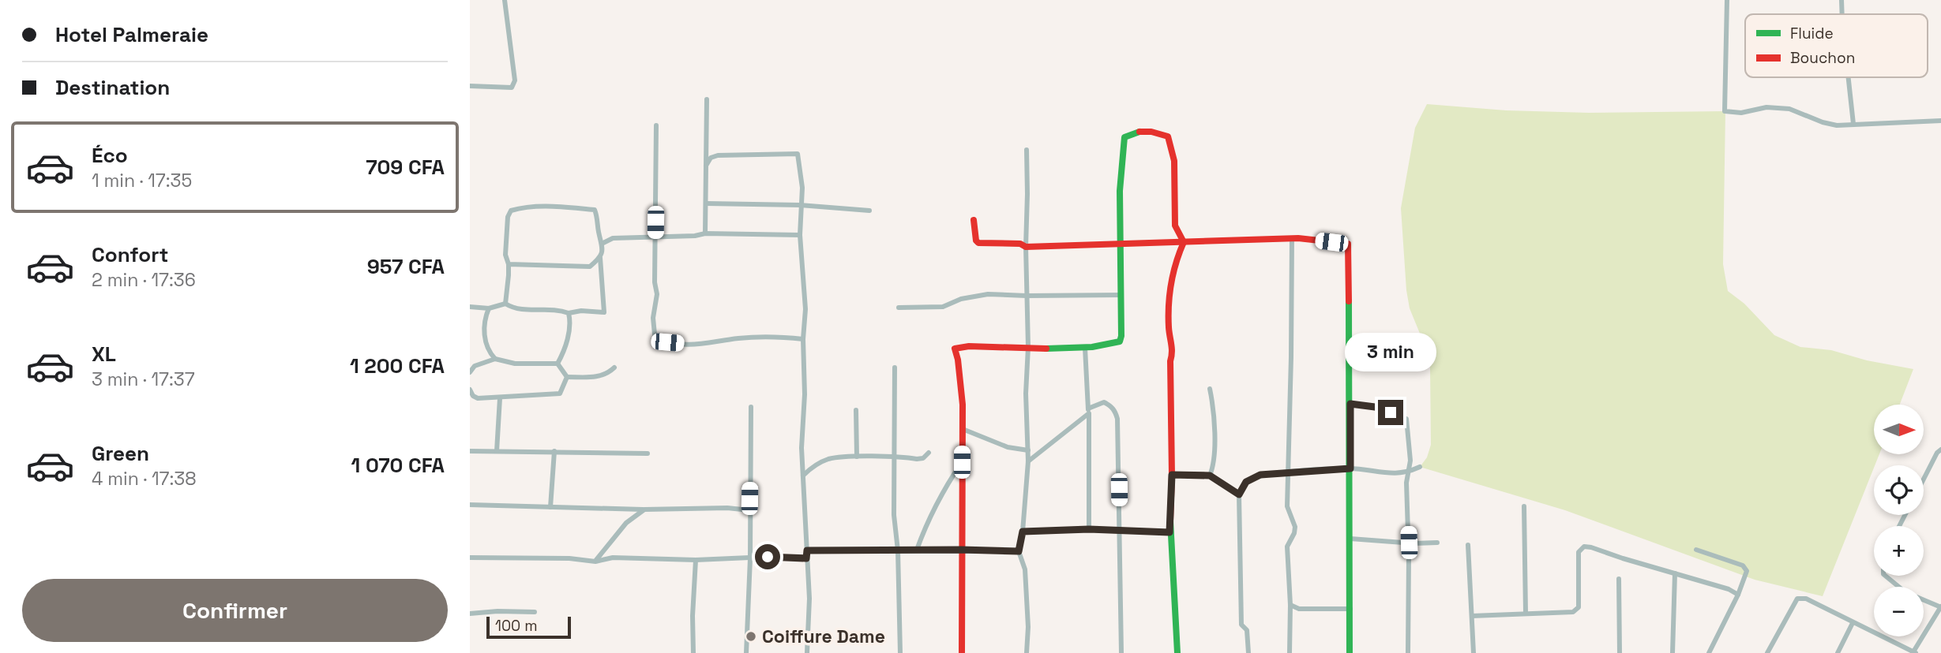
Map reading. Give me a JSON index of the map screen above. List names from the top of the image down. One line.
{"places":["Coiffure Dame"],"legend":["Fluide","Bouchon"],"scale_bar":"100 m","north":"right","page":{"banner":["Hotel Palmeraie","Destination"],"list":[{"name":"Éco","note":"1 min · 17:35","value":"709 CFA"},{"name":"Confort","note":"2 min · 17:36","value":"957 CFA"},{"name":"XL","note":"3 min · 17:37","value":"1 200 CFA"},{"name":"Green","note":"4 min · 17:38","value":"1 070 CFA"}],"bubble":"3 min","map_buttons":["+","−"],"buttons":"Confirmer","scale":"100 m"}}
